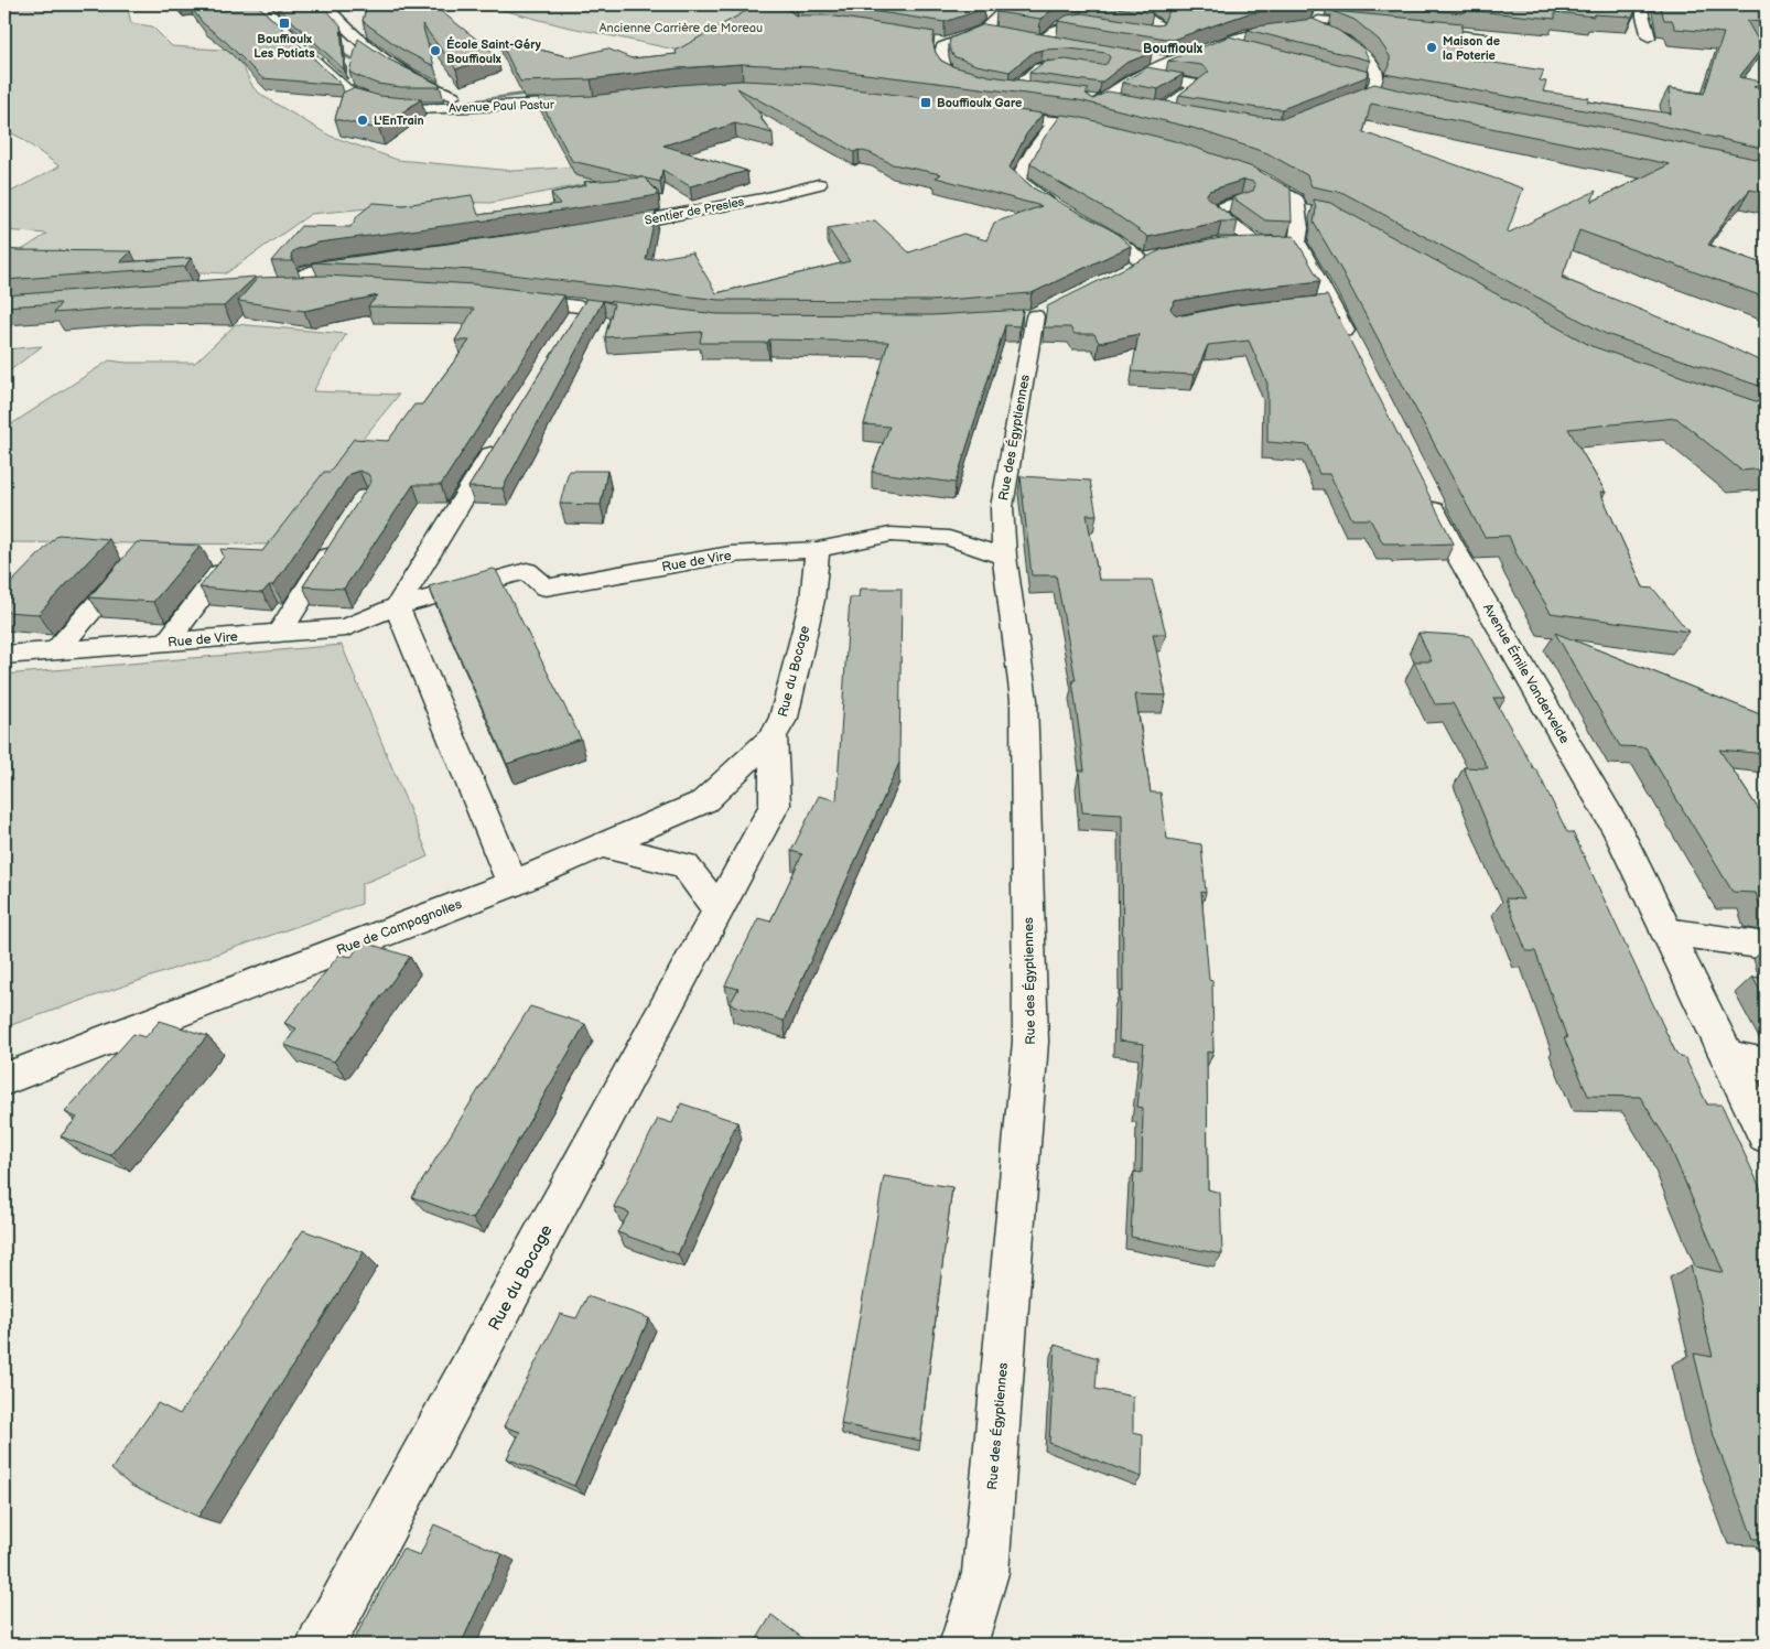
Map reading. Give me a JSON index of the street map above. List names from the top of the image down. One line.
{"streets":{"street":["Avenue Paul Pastur","Sentier de Presles","Rue des Égyptiennes","Rue de Vire","Rue du Bocage","Avenue Émile Vandervelde","Rue de Campagnolles"]},"crossings":[["Rue des Égyptiennes","Rue de Vire"],["Rue de Vire","Rue du Bocage"],["Rue du Bocage","Rue de Campagnolles"]],"districts":["Bouffioulx"],"parks":["Ancienne Carrière de Moreau"],"places":{"transit":["Bouffioulx Les Potiats","Bouffioulx Gare"],"other":["Maison de la Poterie","École Saint-Géry Bouffioulx","L'EnTrain"]}}
